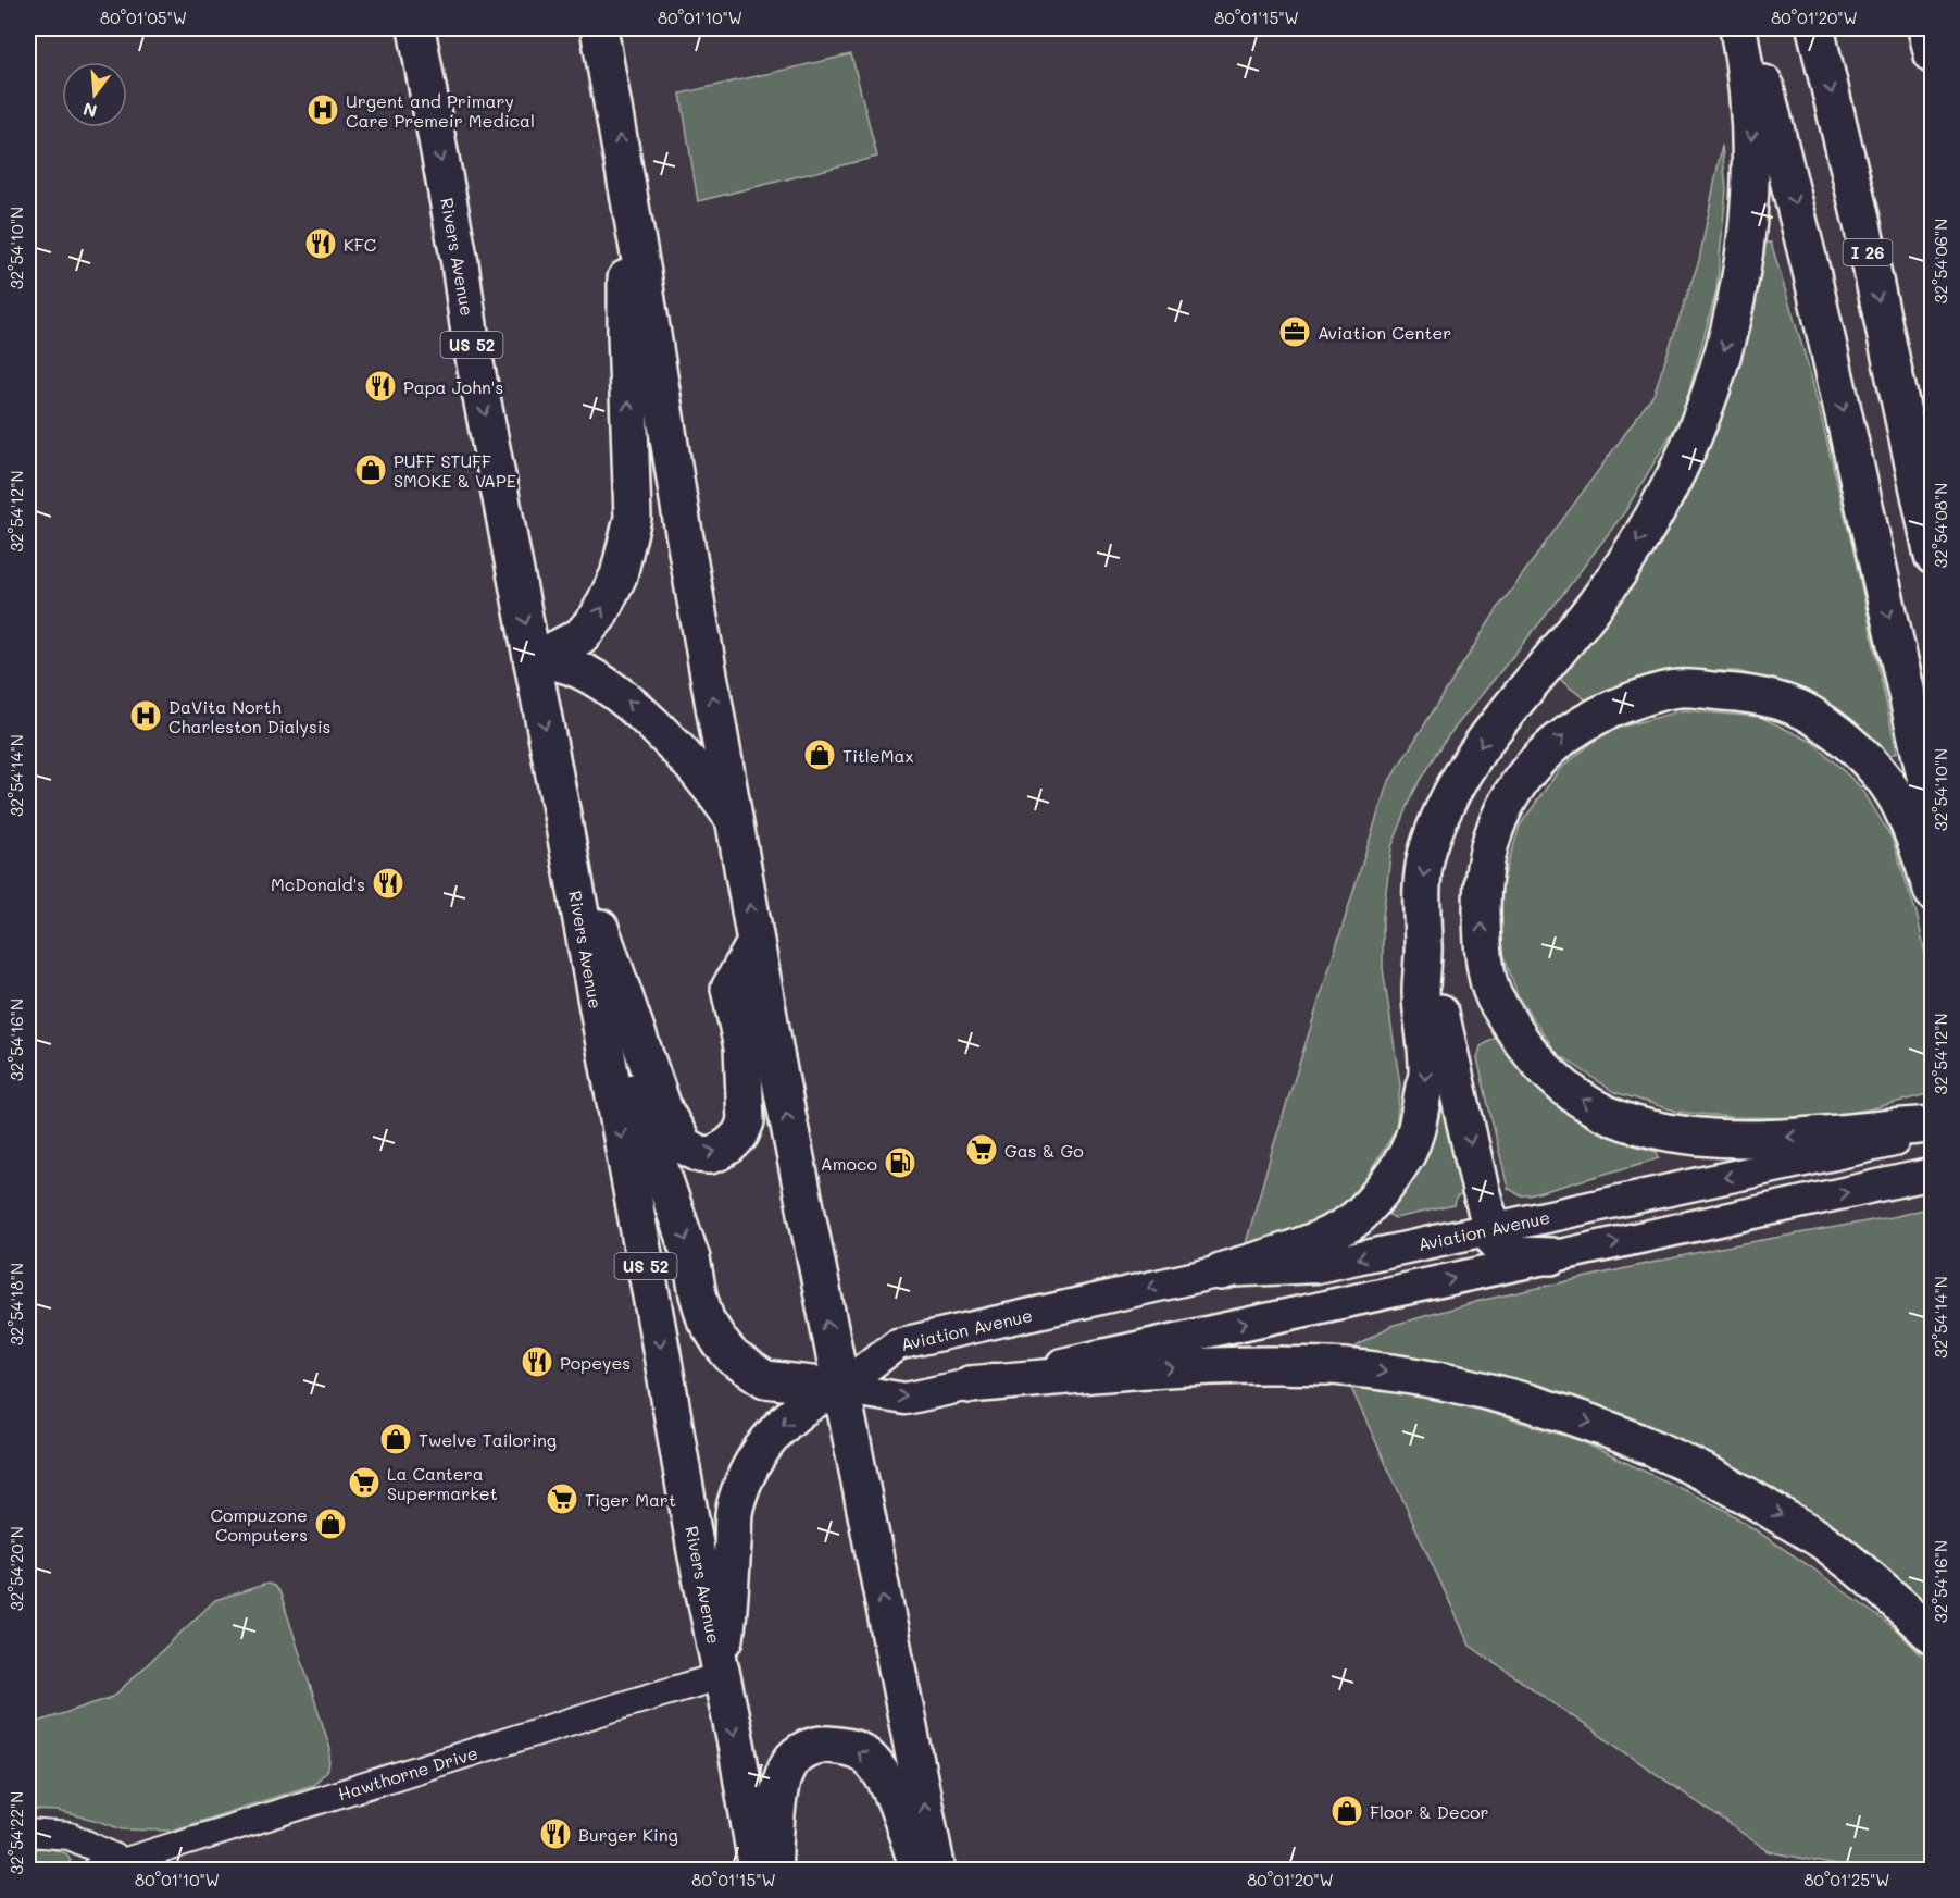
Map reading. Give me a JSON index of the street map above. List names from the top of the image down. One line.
{"streets":{"main road":["I 26","Rivers Avenue","US 52"],"street":["Aviation Avenue","Hawthorne Drive"]},"crossings":[["Rivers Avenue","Hawthorne Drive"]],"places":{"hospital":["Urgent and Primary Care Premeir Medical","DaVita North Charleston Dialysis"],"restaurant":["KFC","Papa John's","McDonald's","Popeyes","Burger King"],"office":["Aviation Center"],"shop":["PUFF STUFF SMOKE & VAPE","TitleMax","Twelve Tailoring","Compuzone Computers","Floor & Decor"],"supermarket":["Gas & Go","La Cantera Supermarket","Tiger Mart"],"fuel station":["Amoco"]},"north":"bottom","coordinates":["80°01'05\"W","80°01'10\"W","80°01'15\"W","80°01'20\"W","32°54'10\"N","32°54'06\"N","32°54'12\"N","32°54'08\"N","32°54'14\"N","32°54'16\"N","32°54'18\"N","32°54'20\"N","32°54'22\"N","80°01'25\"W"]}
